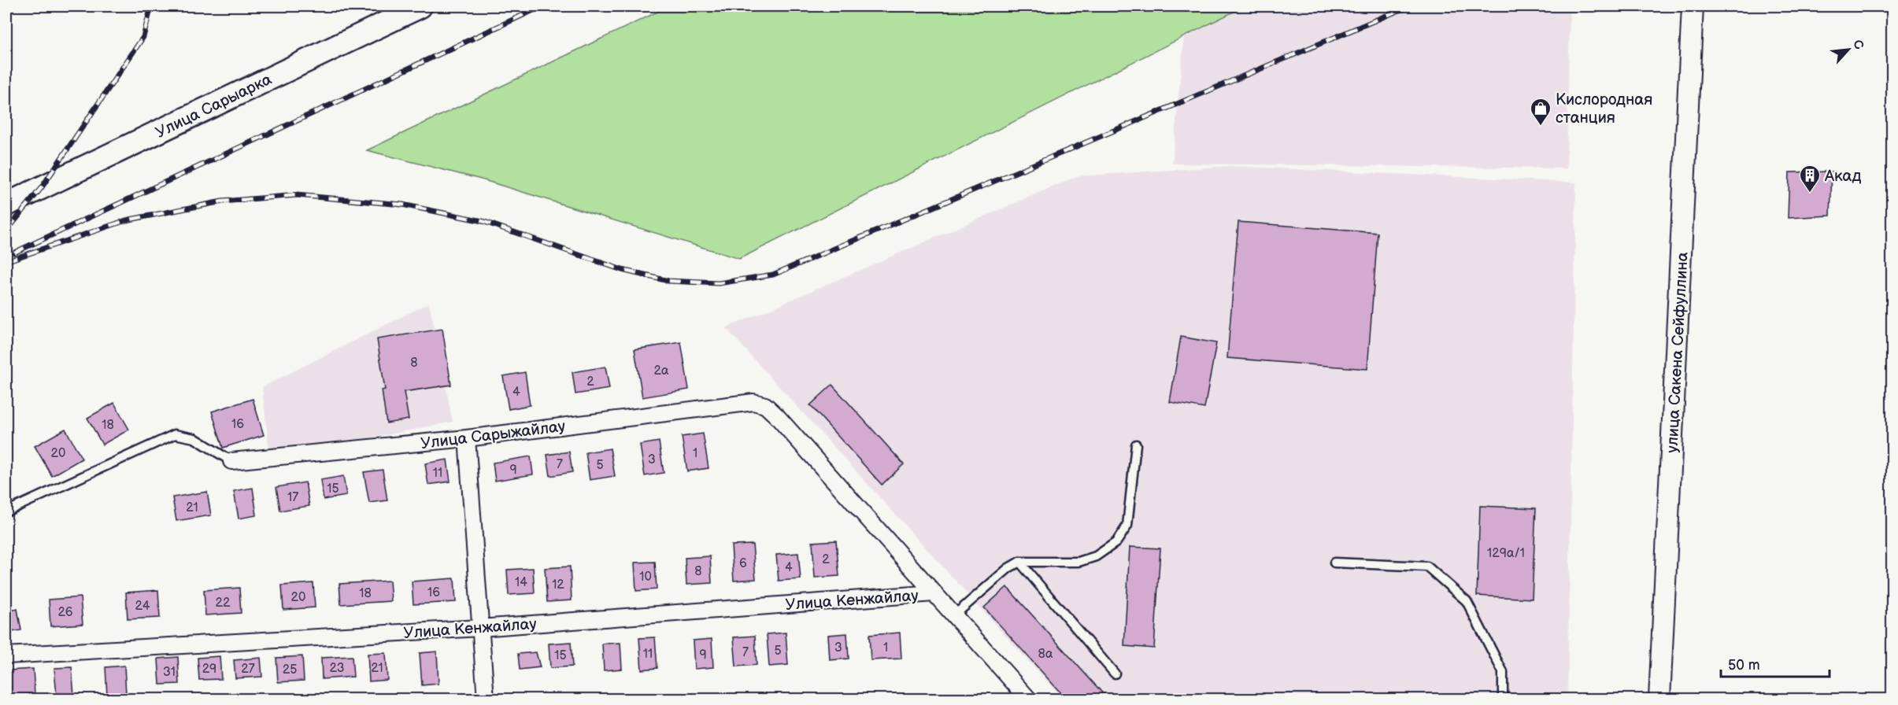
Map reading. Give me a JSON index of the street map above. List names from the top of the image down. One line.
{"streets":{"main road":["Улица Сарыарка"],"street":["улица Сакена Сейфуллина","Улица Сарыжайлау","Улица Кенжайлау"]},"crossings":[["Улица Сарыжайлау","Улица Кенжайлау"]],"places":{"shop":["Кислородная станция"],"building":["Акад"]},"house_numbers":["8","2а","2","4","16","18","20","1","3","7","5","9","11","15","17","21","129а/1","2","6","4","8","10","14","12","16","18","20","22","24","26","3","1","5","7","11","8а","9","15","23","21","29","27","25","31"],"scale_bar":"50 m","north":"top right"}
